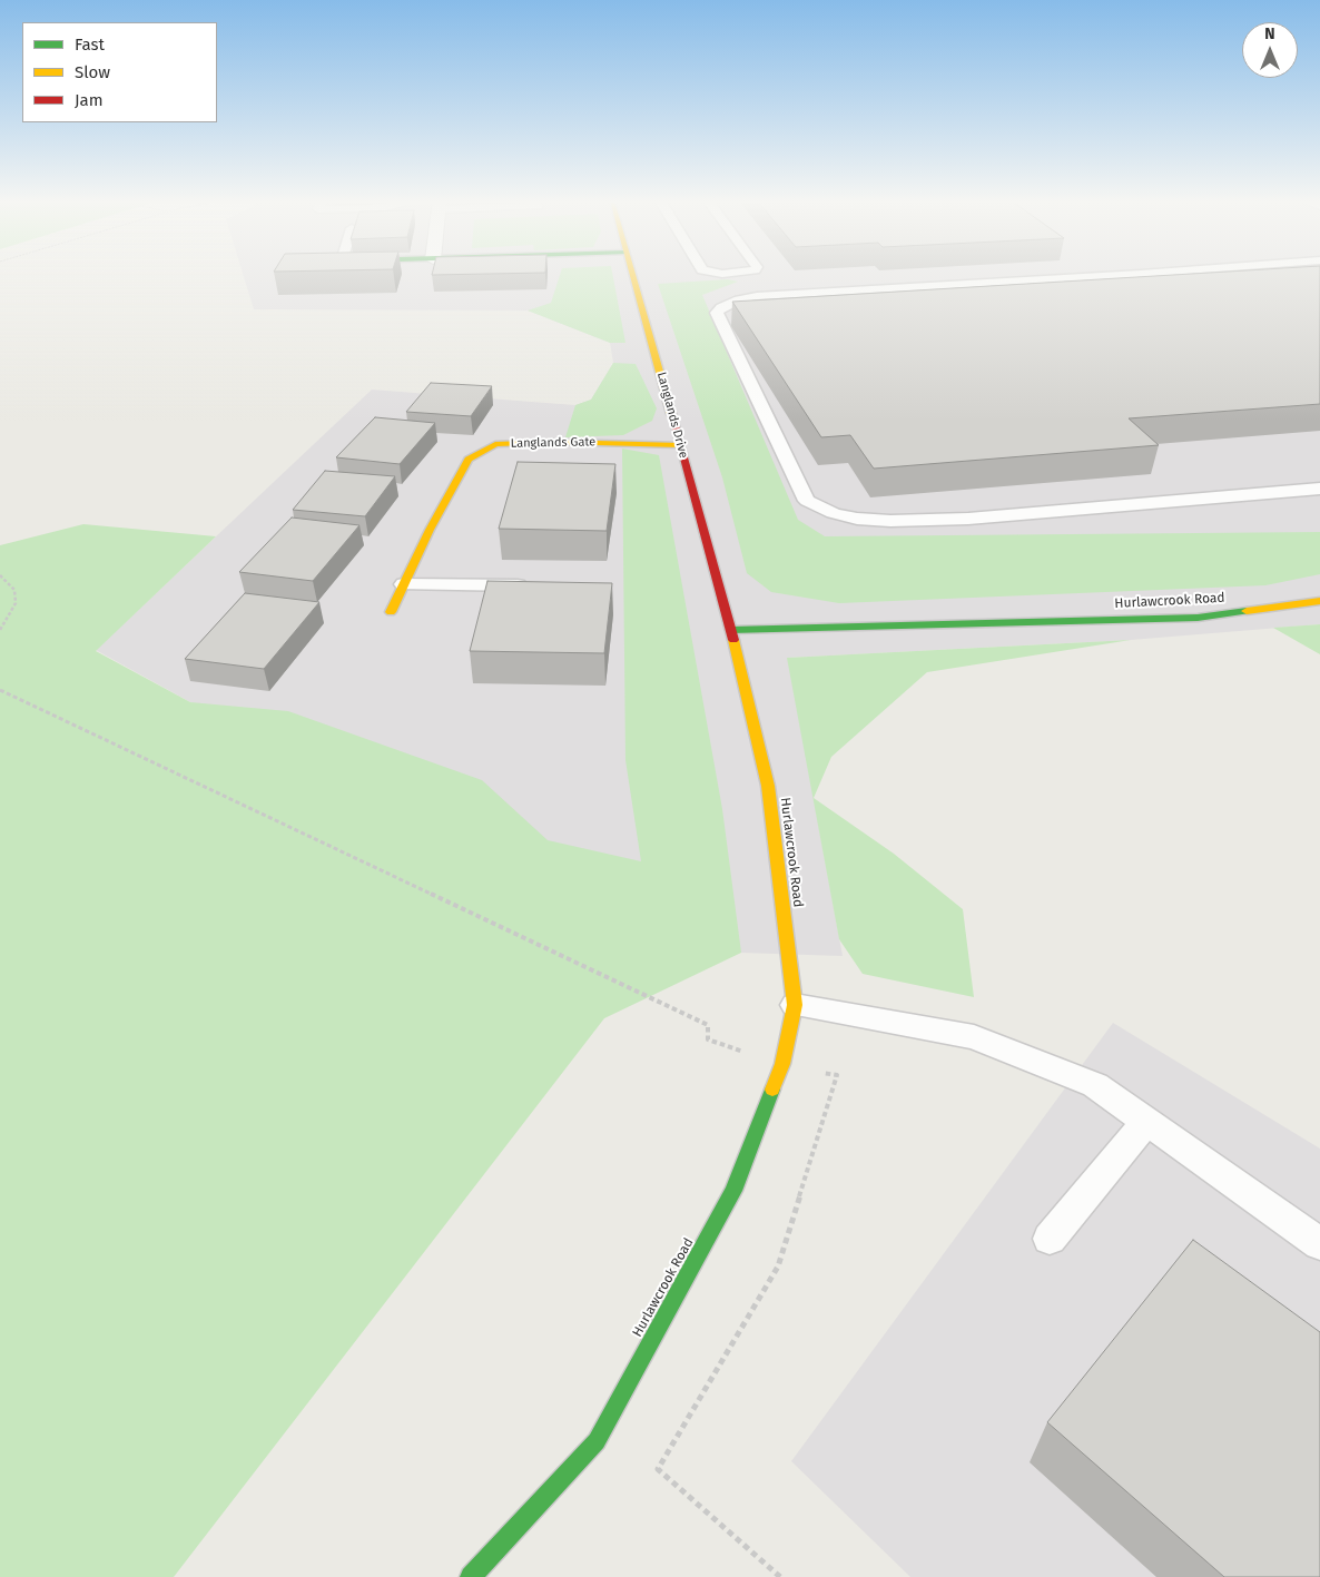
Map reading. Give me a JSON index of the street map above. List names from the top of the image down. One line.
{"streets":{"street":["Langlands Drive","Langlands Gate","Hurlawcrook Road"]},"crossings":[["Langlands Drive","Langlands Gate"],["Langlands Drive","Hurlawcrook Road"]],"legend":["Fast","Slow","Jam"],"north":"top"}
